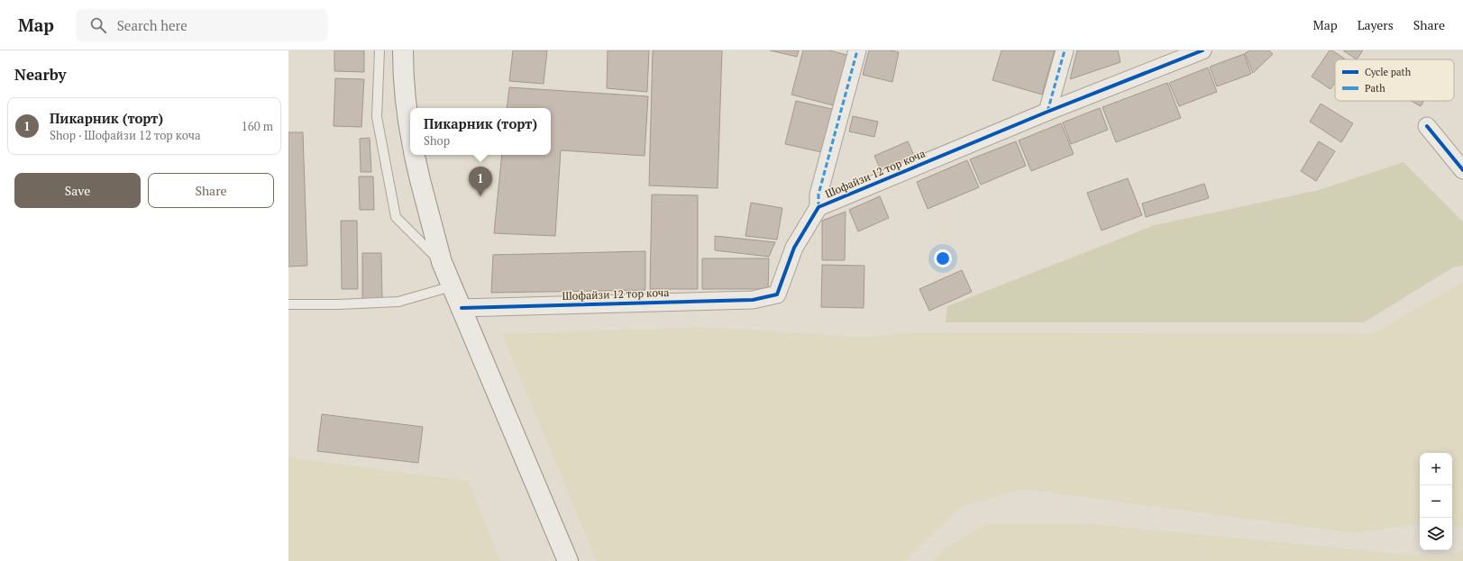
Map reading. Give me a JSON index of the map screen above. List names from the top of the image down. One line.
{"streets":{"street":["Шофайзи 12 тор коча"]},"legend":["Cycle path","Path"],"page":{"header":"Map","search":"Search here","nav":["Map","Layers","Share"],"heading":"Nearby","list":[{"mark":"1","name":"Пикарник (торт)","note":"Shop · Шофайзи 12 тор коча","value":"160 m"}],"popup":["Пикарник (торт)","Shop"],"buttons":["Save","Share"],"pins":"1","map_buttons":["+","−"]}}
